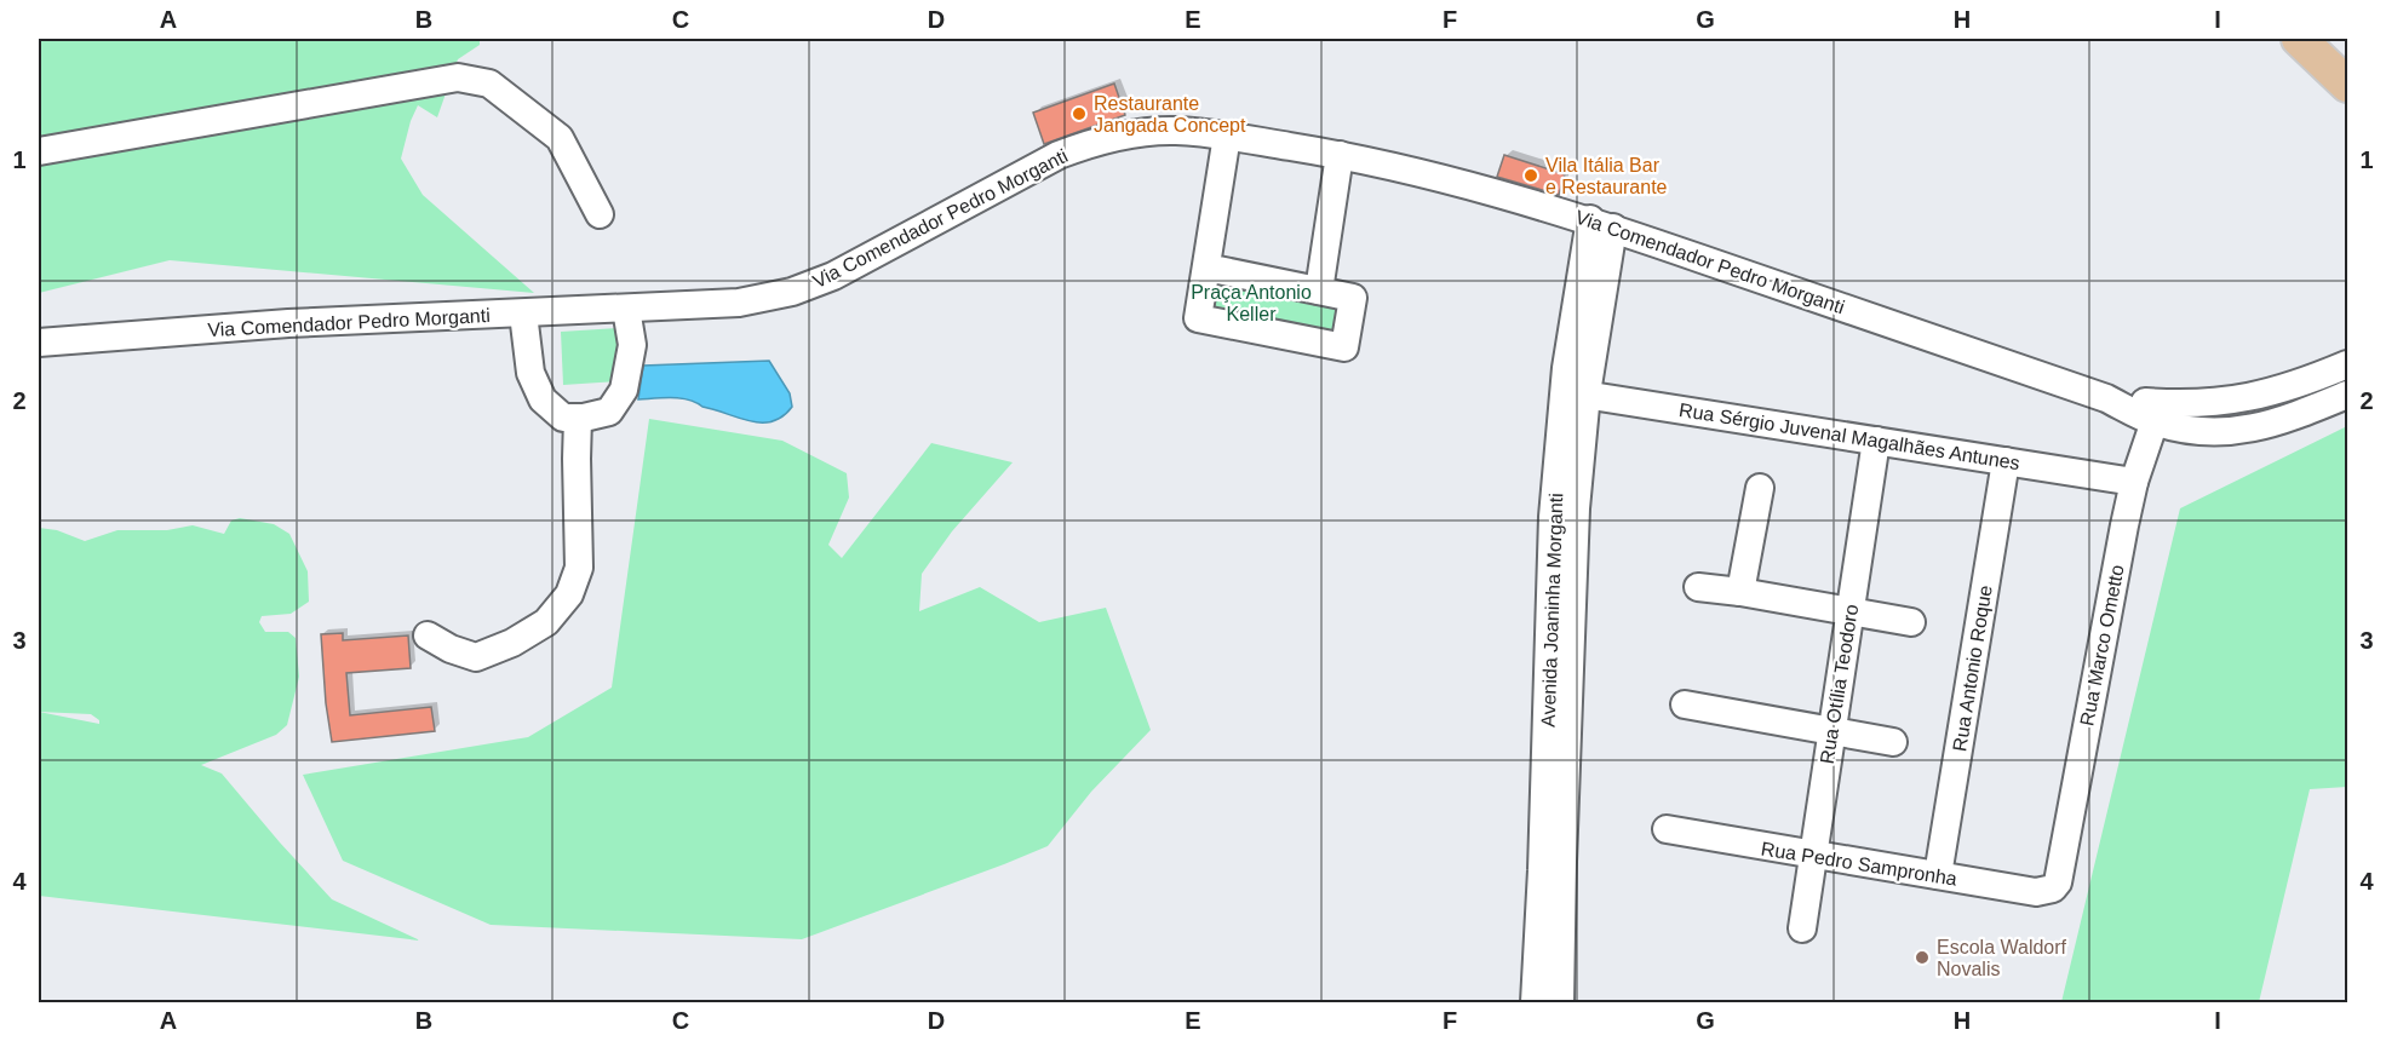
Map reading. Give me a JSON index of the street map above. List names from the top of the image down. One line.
{"streets":{"street":["Via Comendador Pedro Morganti","Rua Sérgio Juvenal Magalhães Antunes","Avenida Joaninha Morganti","Rua Marco Ometto","Rua Antonio Roque","Rua Otília Teodoro","Rua Pedro Sampronha"]},"crossings":[["Via Comendador Pedro Morganti","Avenida Joaninha Morganti"],["Via Comendador Pedro Morganti","Rua Marco Ometto"],["Rua Sérgio Juvenal Magalhães Antunes","Avenida Joaninha Morganti"],["Rua Sérgio Juvenal Magalhães Antunes","Rua Marco Ometto"],["Rua Sérgio Juvenal Magalhães Antunes","Rua Antonio Roque"],["Rua Sérgio Juvenal Magalhães Antunes","Rua Otília Teodoro"],["Rua Marco Ometto","Rua Pedro Sampronha"],["Rua Antonio Roque","Rua Pedro Sampronha"],["Rua Otília Teodoro","Rua Pedro Sampronha"]],"parks":["Praça Antonio Keller"],"places":["Restaurante Jangada Concept","Vila Itália Bar e Restaurante","Escola Waldorf Novalis"],"grid":{"columns":["A","B","C","D","E","F","G","H","I"],"rows":["1","2","3","4"]}}
